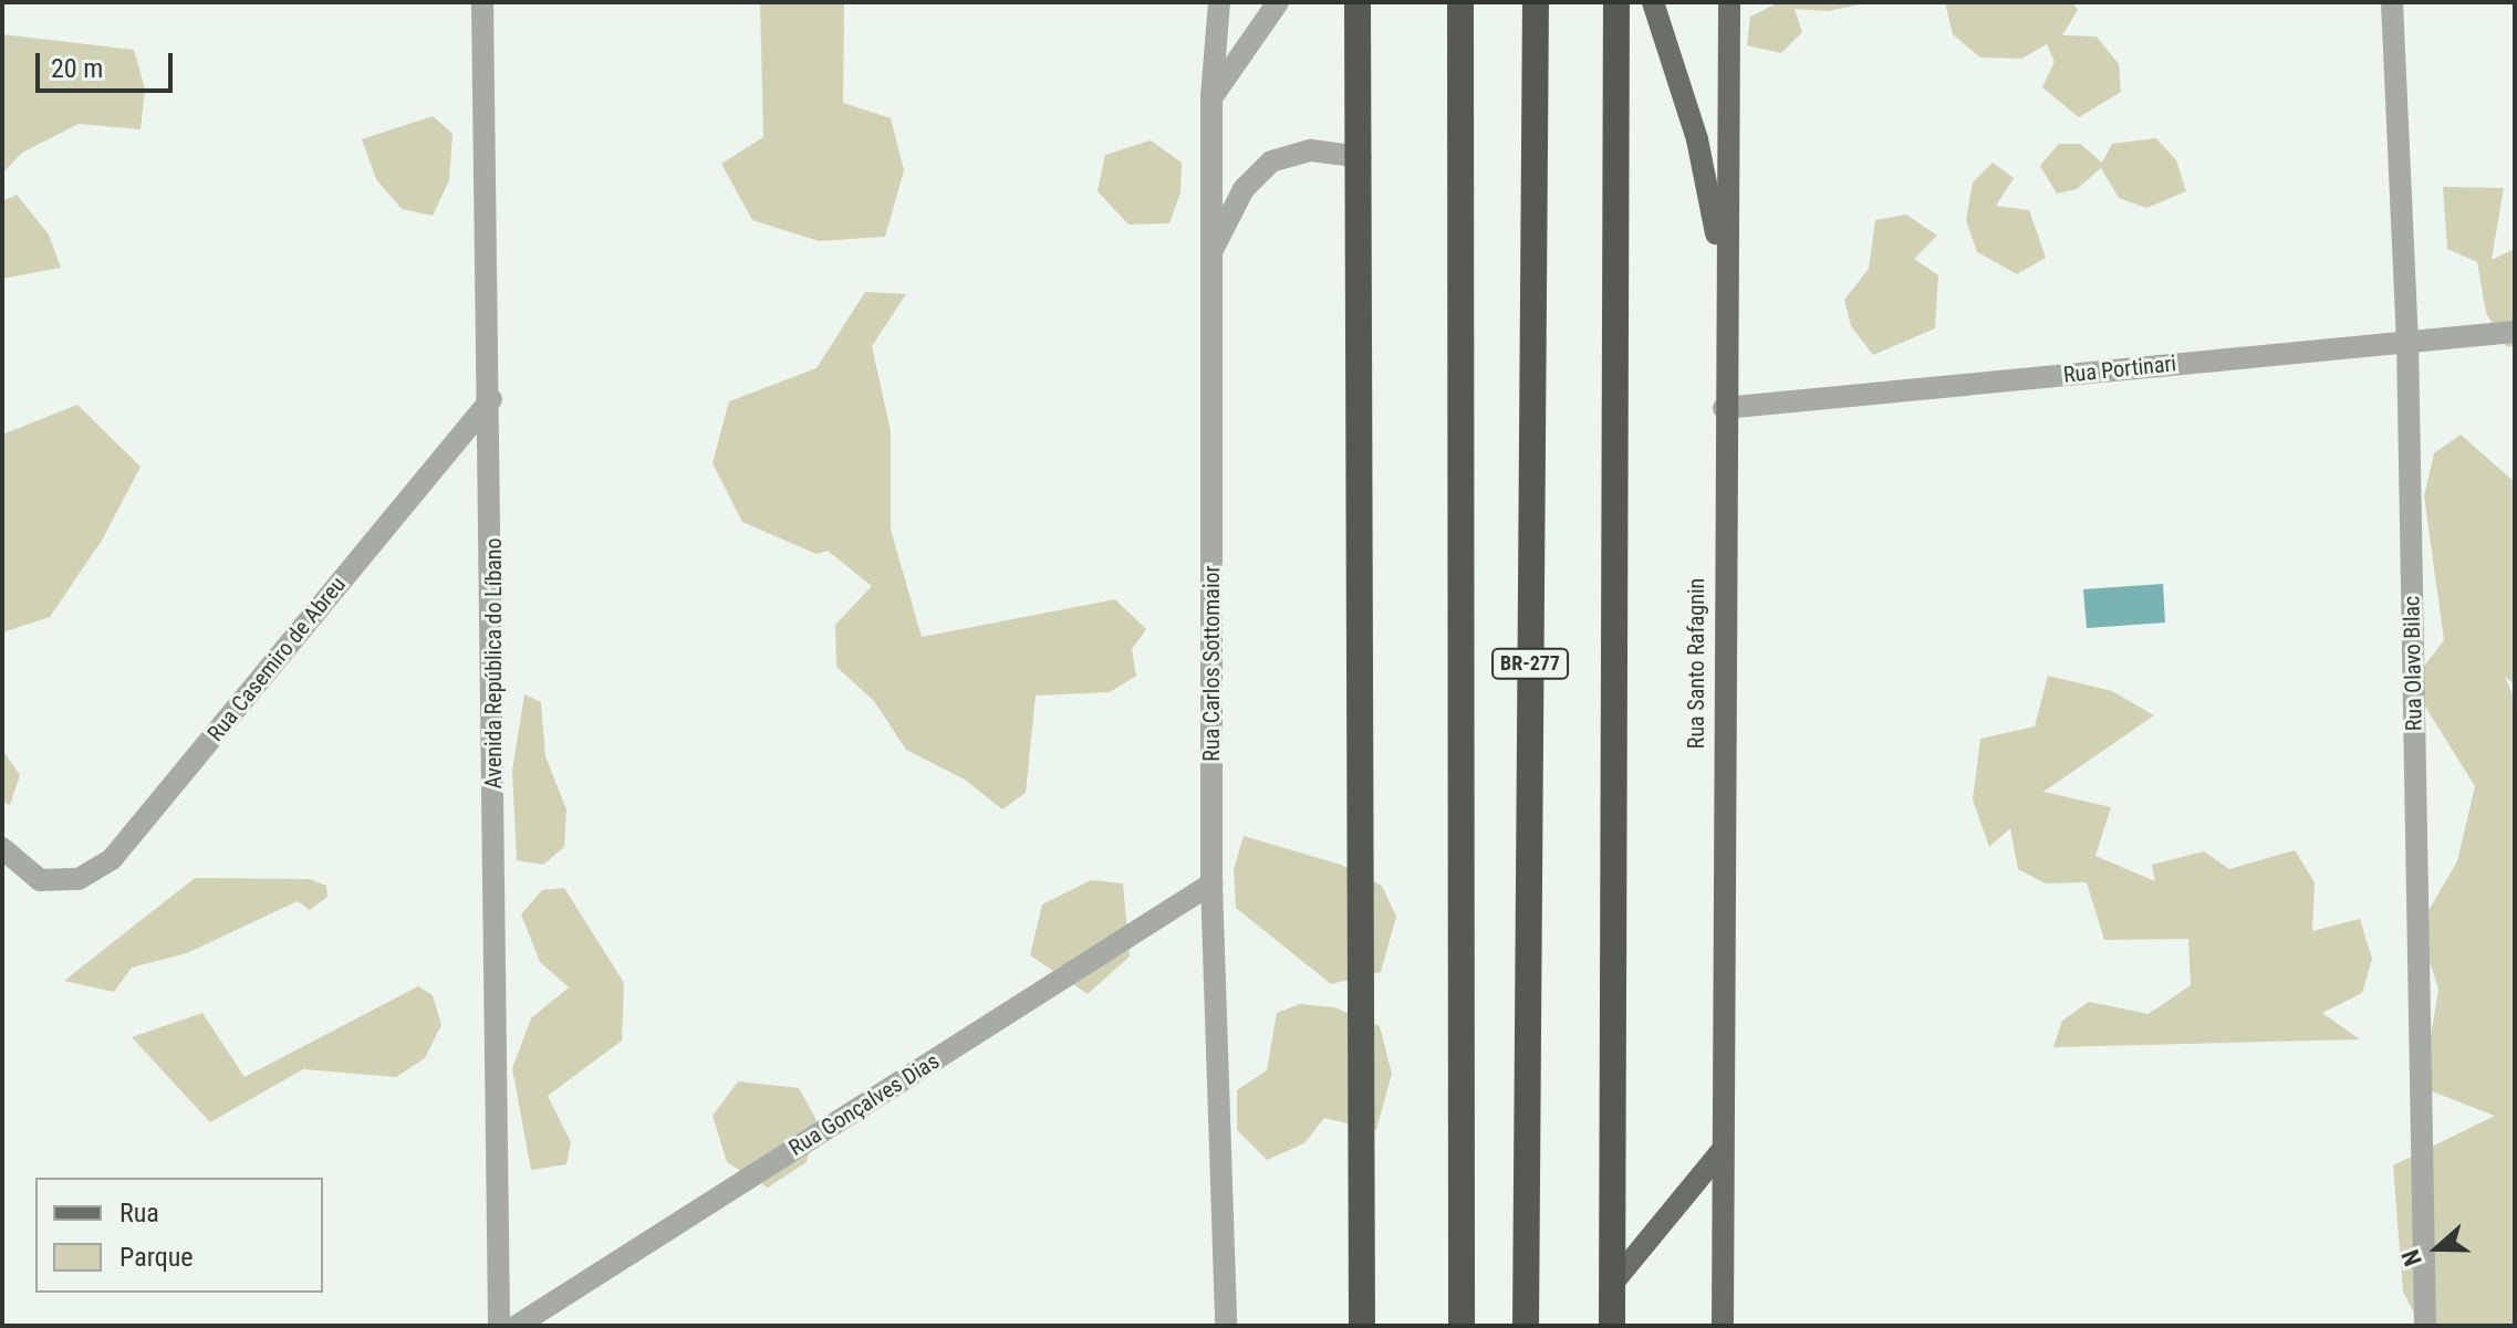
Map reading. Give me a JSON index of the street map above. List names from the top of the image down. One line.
{"streets":{"highway":["BR-277"],"main road":["Rua Santo Rafagnin"],"street":["Rua Portinari","Rua Casemiro de Abreu","Avenida República do Líbano","Rua Carlos Sottomaior","Rua Olavo Bilac","Rua Gonçalves Dias"]},"crossings":[["Rua Portinari","Rua Santo Rafagnin"],["Rua Portinari","Rua Olavo Bilac"],["Rua Casemiro de Abreu","Avenida República do Líbano"],["Rua Carlos Sottomaior","Rua Gonçalves Dias"]],"legend":["Rua","Parque"],"scale_bar":"20 m","north":"left"}
